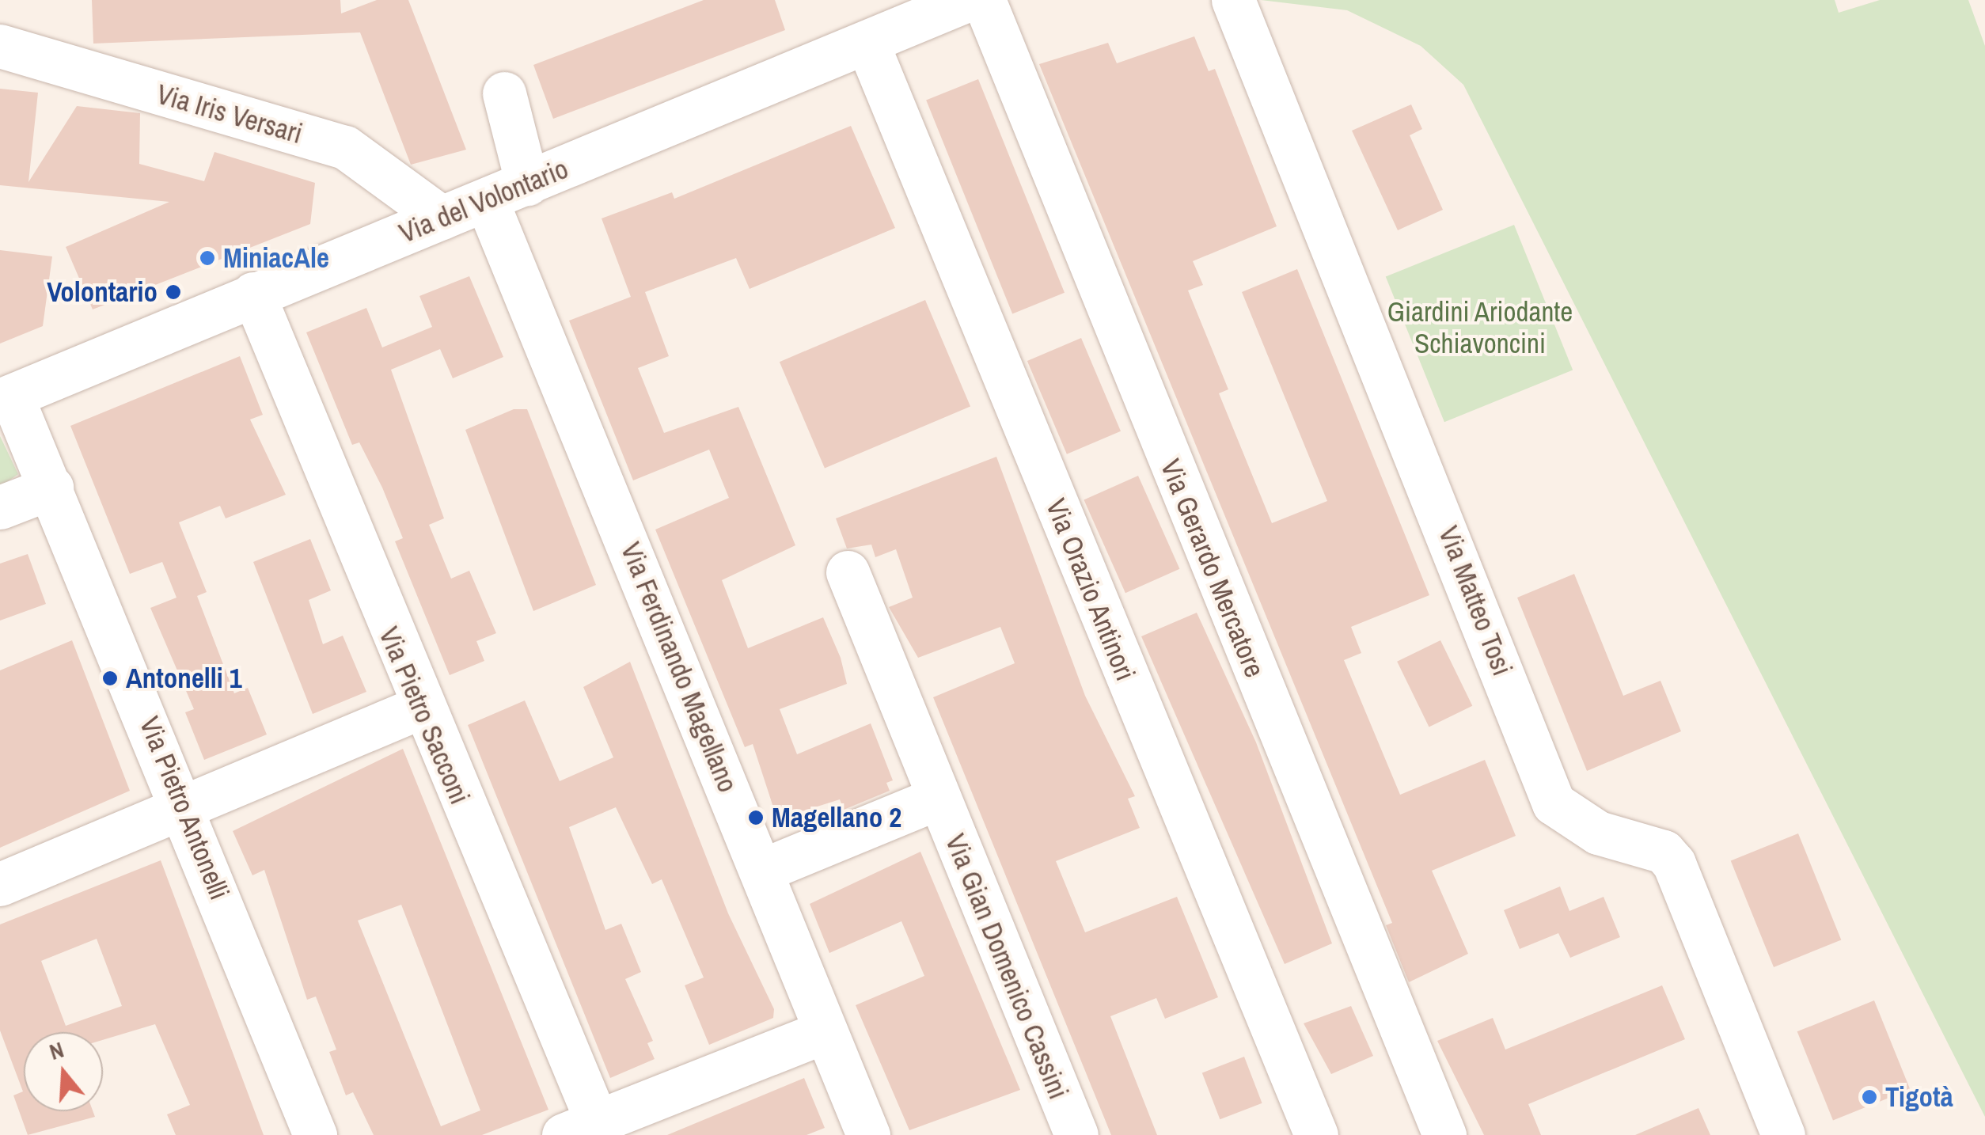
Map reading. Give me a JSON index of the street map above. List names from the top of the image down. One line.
{"streets":{"street":["Via Iris Versari","Via del Volontario","Via Gerardo Mercatore","Via Orazio Antinori","Via Matteo Tosi","Via Ferdinando Magellano","Via Pietro Sacconi","Via Pietro Antonelli","Via Gian Domenico Cassini"]},"crossings":[["Via Iris Versari","Via del Volontario"],["Via del Volontario","Via Orazio Antinori"],["Via del Volontario","Via Ferdinando Magellano"],["Via del Volontario","Via Pietro Sacconi"],["Via del Volontario","Via Pietro Antonelli"],["Via Ferdinando Magellano","Via Gian Domenico Cassini"]],"parks":["Giardini Ariodante Schiavoncini"],"places":["MiniacAle","Volontario","Antonelli 1","Magellano 2","Tigotà"],"north":"top"}
